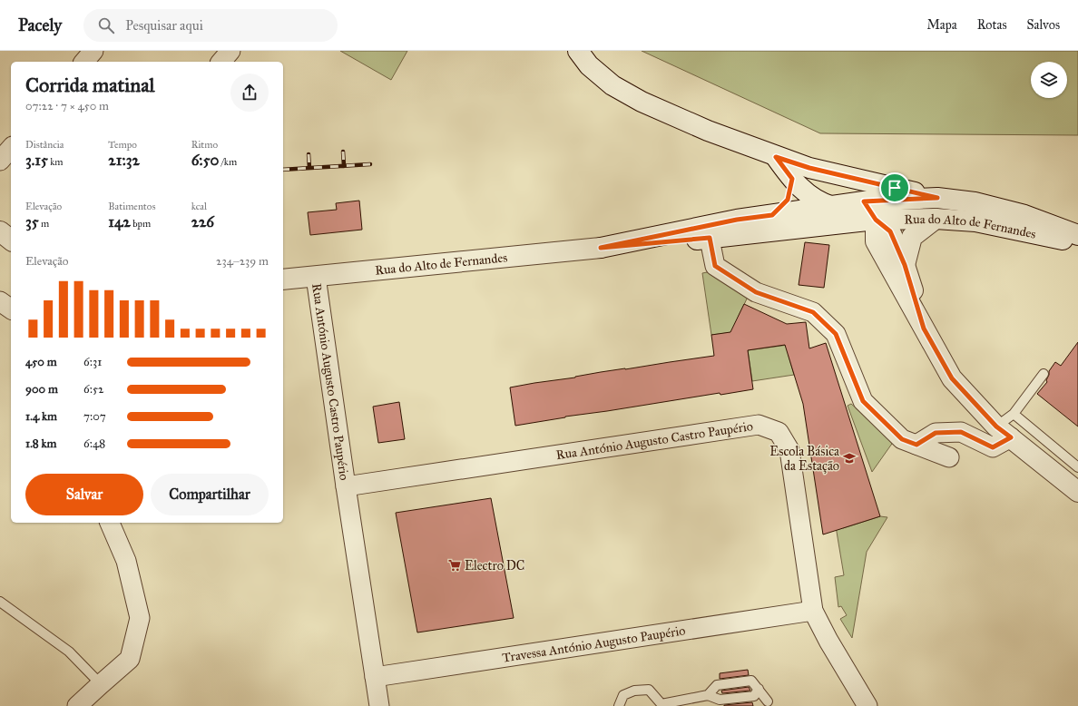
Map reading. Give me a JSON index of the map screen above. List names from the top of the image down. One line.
{"streets":{"main road":["Rua do Alto de Fernandes"],"street":["Rua António Augusto Castro Paupério","Travessa António Augusto Paupério"]},"crossings":[["Rua do Alto de Fernandes","Rua António Augusto Castro Paupério"],["Rua António Augusto Castro Paupério","Travessa António Augusto Paupério"]],"places":{"school or university":["Escola Básica da Estação"],"supermarket":["Electro DC"]},"page":{"header":"Pacely","search":"Pesquisar aqui","nav":["Mapa","Rotas","Salvos"],"heading":["Corrida matinal","07:22 · 7 × 450 m"],"stats":[["Distância","3.15 km"],["Tempo","21:32"],["Ritmo","6:50 /km"],["Elevação","35 m"],["Batimentos","142 bpm"],["kcal","226"]],"chart":["Elevação","234–239 m"],"list":[{"name":"450 m","note":"6:31"},{"name":"900 m","note":"6:52"},{"name":"1.4 km","note":"7:07"},{"name":"1.8 km","note":"6:48"}],"buttons":["Salvar","Compartilhar"]}}
